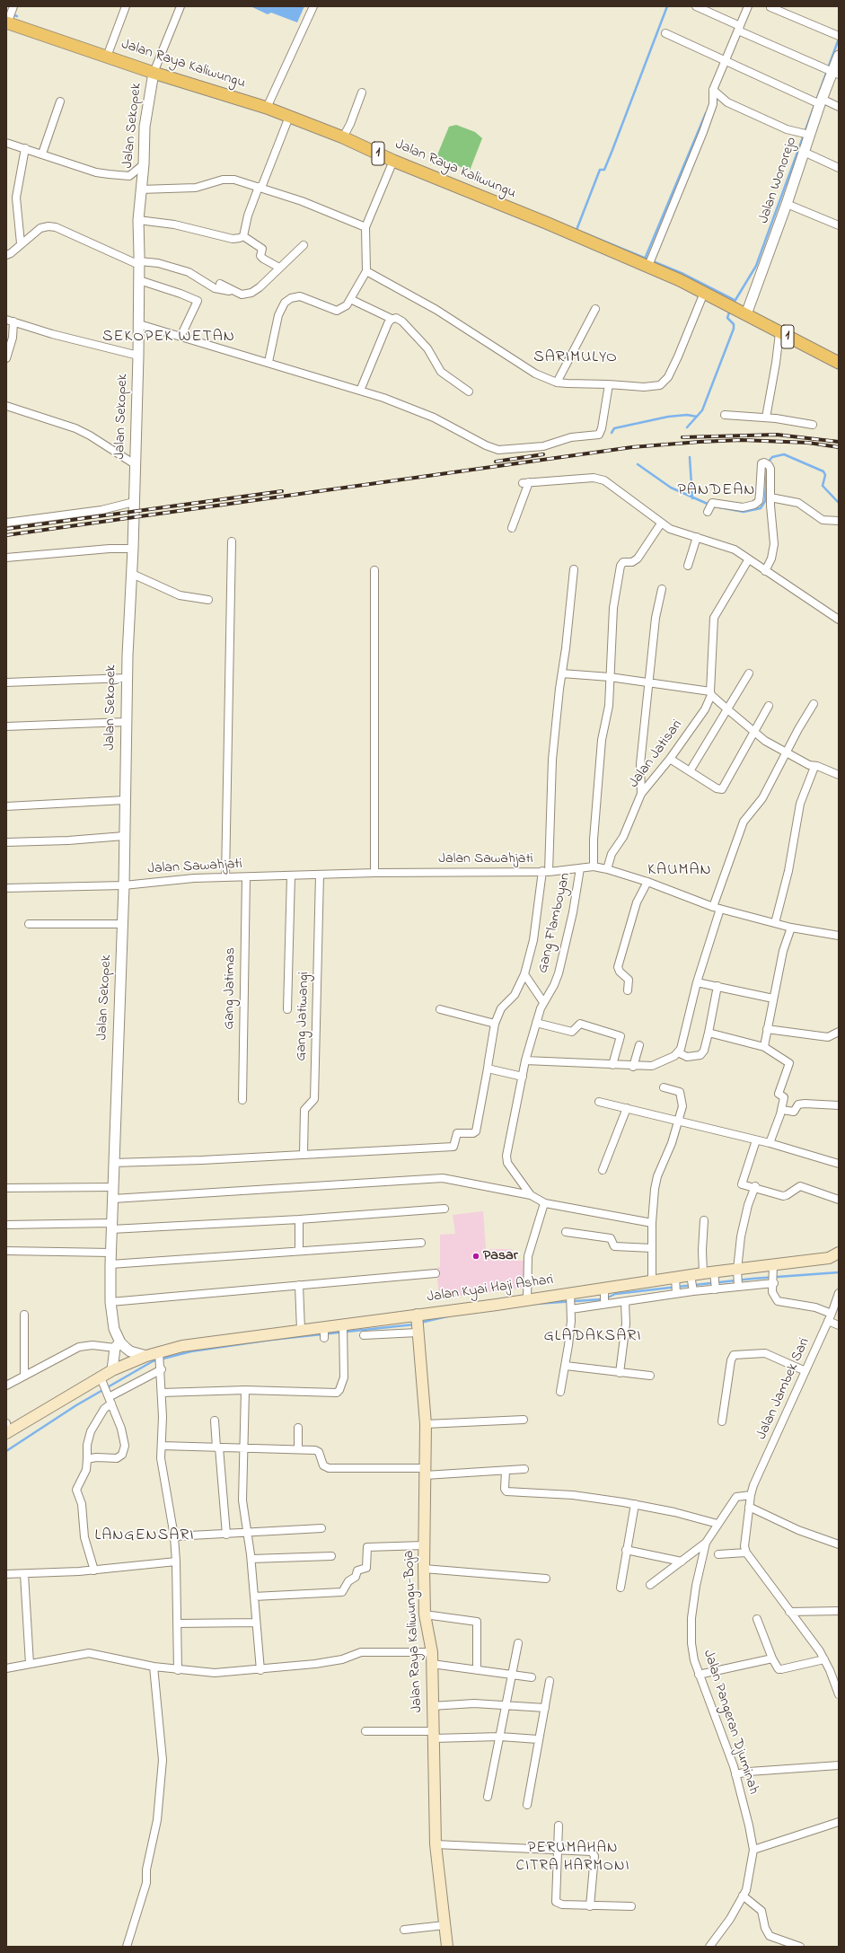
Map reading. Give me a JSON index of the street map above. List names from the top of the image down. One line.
{"streets":{"main road":["Jalan Raya Kaliwungu","1","Jalan Kyai Haji Ashari","Jalan Raya Kaliwungu-Boja"],"street":["Jalan Sekopek","Jalan Wonorejo","Jalan Jatisari","Jalan Sawahjati","Gang Flamboyan","Gang Jatimas","Gang Jatiwangi","Jalan Jambek Sari","Jalan Pangeran Djuminah"]},"crossings":[["Jalan Raya Kaliwungu","Jalan Sekopek"],["Jalan Raya Kaliwungu","Jalan Wonorejo"],["Jalan Sekopek","Jalan Sawahjati"],["Jalan Jatisari","Jalan Sawahjati"],["Jalan Sawahjati","Gang Flamboyan"],["Jalan Sawahjati","Gang Jatimas"],["Jalan Sawahjati","Gang Jatiwangi"],["Jalan Kyai Haji Ashari","Jalan Raya Kaliwungu-Boja"],["Jalan Jambek Sari","Jalan Pangeran Djuminah"]],"districts":["SEKOPEK WETAN","SARIMULYO","PANDEAN","KAUMAN","GLADAKSARI","LANGENSARI","PERUMAHAN CITRA HARMONI"],"places":["Pasar"]}
